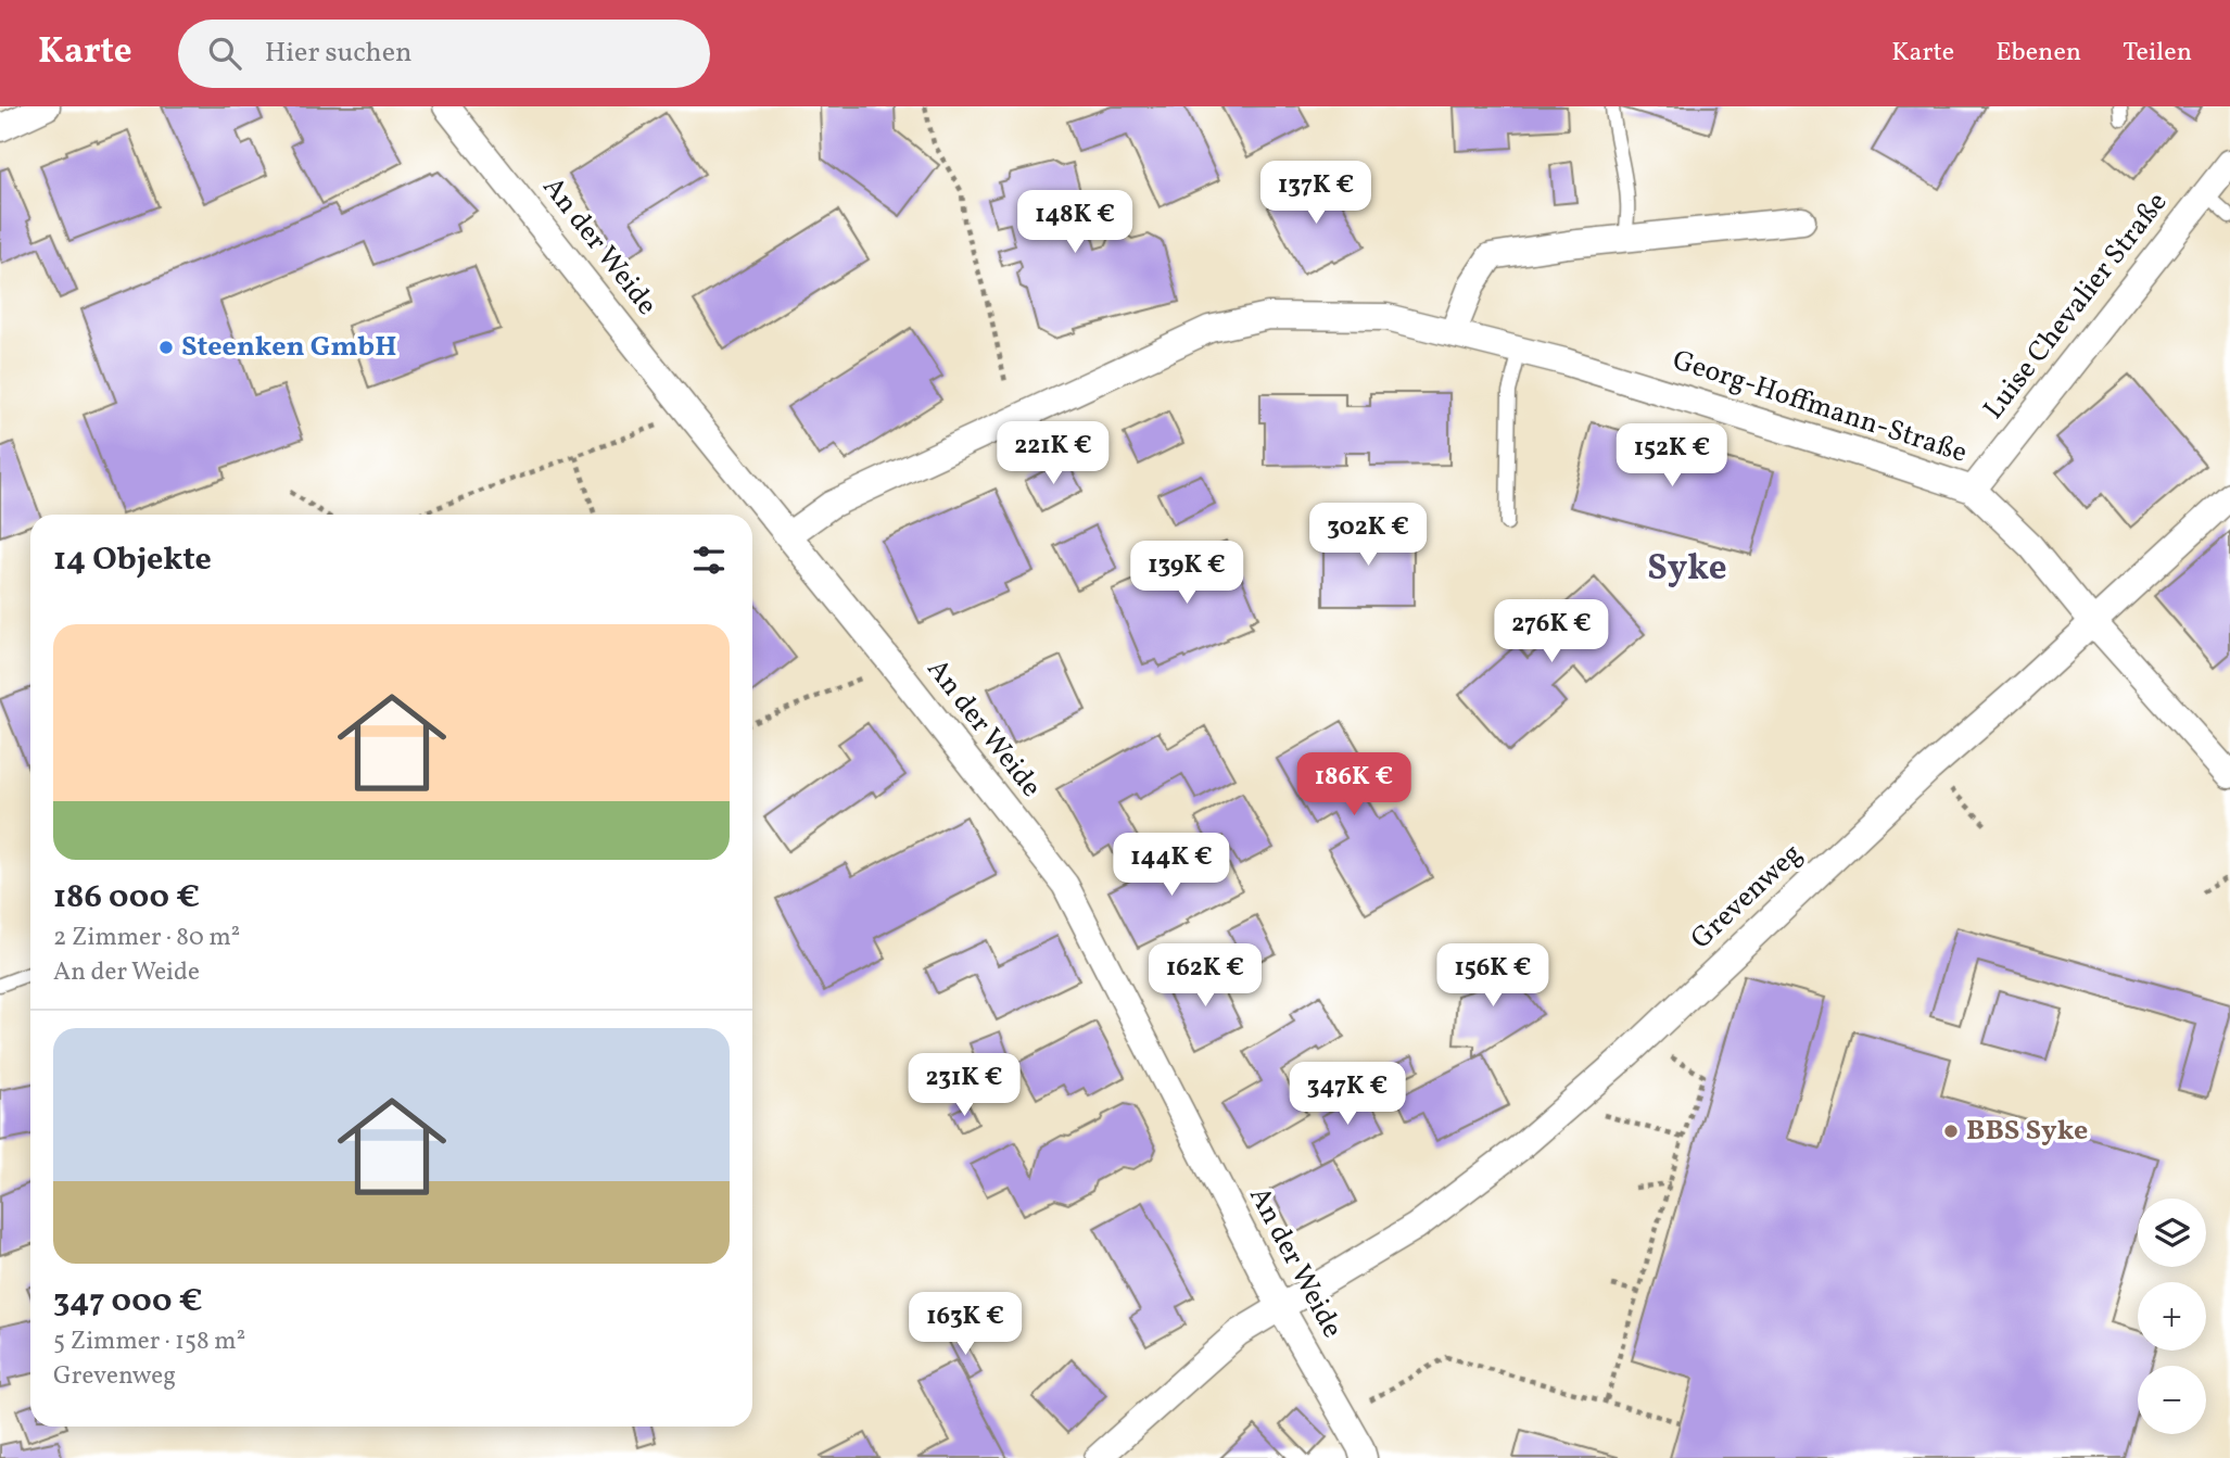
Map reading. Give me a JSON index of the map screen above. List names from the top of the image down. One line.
{"streets":{"street":["An der Weide","Luise Chevalier Straße","Georg-Hoffmann-Straße","Grevenweg"]},"crossings":[["An der Weide","Georg-Hoffmann-Straße"],["An der Weide","Grevenweg"],["Luise Chevalier Straße","Georg-Hoffmann-Straße"],["Georg-Hoffmann-Straße","Grevenweg"]],"districts":["Syke"],"places":["Steenken GmbH","BBS Syke"],"page":{"header":"Karte","search":"Hier suchen","nav":["Karte","Ebenen","Teilen"],"price":["137K €","148K €","221K €","152K €","302K €","139K €","276K €","186K €","144K €","162K €","156K €","231K €","347K €","163K €"],"heading":"14 Objekte","list":[{"name":"186 000 €","note":"2 Zimmer · 80 m² · An der Weide"},{"name":"347 000 €","note":"5 Zimmer · 158 m² · Grevenweg"}],"map_buttons":["+","−"]}}
